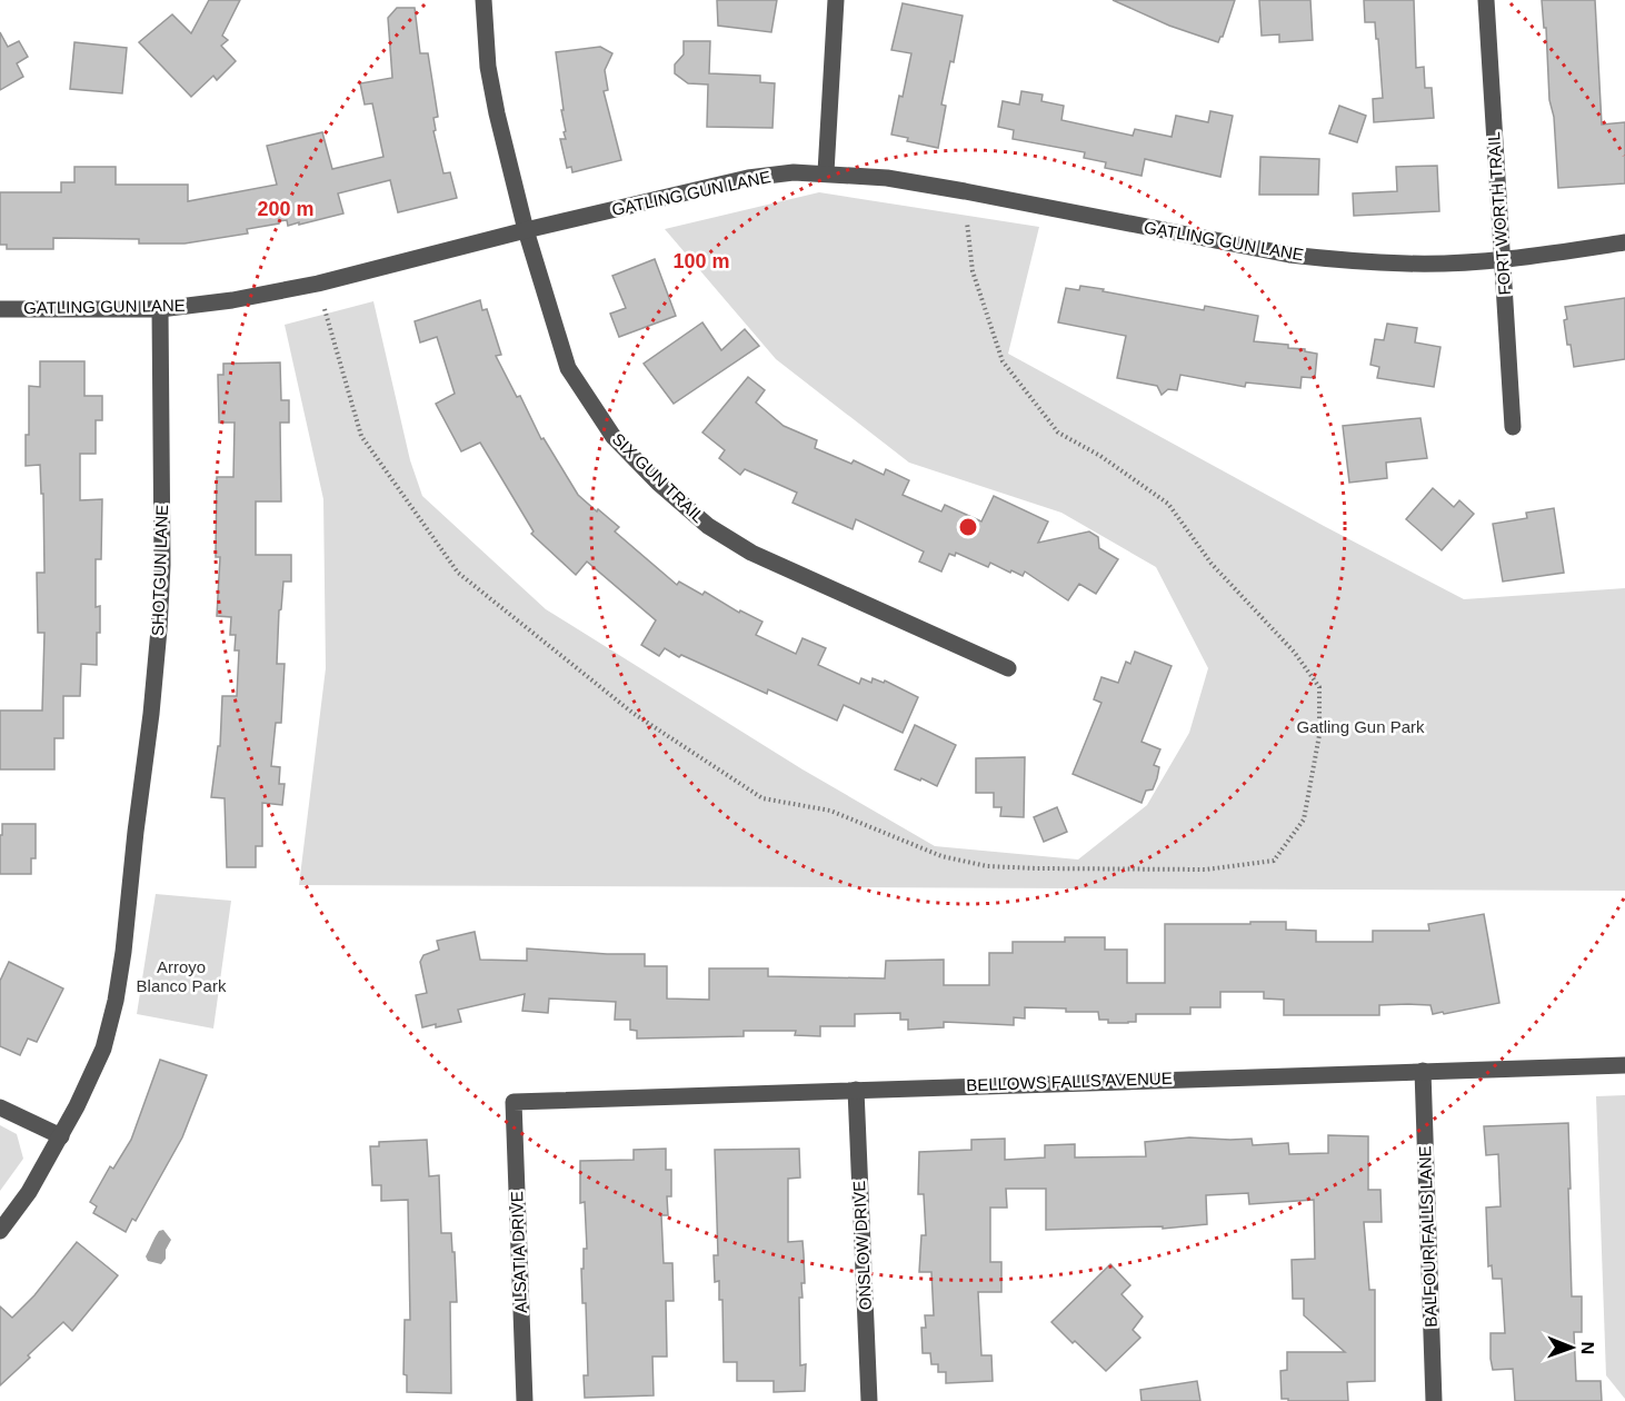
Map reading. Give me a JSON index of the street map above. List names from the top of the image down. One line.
{"streets":{"street":["GATLING GUN LANE","FORT WORTH TRAIL","SIX GUN TRAIL","SHOTGUN LANE","BELLOWS FALLS AVENUE","BALFOUR FALLS LANE","ONSLOW DRIVE","ALSATIA DRIVE"]},"crossings":[["GATLING GUN LANE","FORT WORTH TRAIL"],["GATLING GUN LANE","SIX GUN TRAIL"],["GATLING GUN LANE","SHOTGUN LANE"],["BELLOWS FALLS AVENUE","BALFOUR FALLS LANE"],["BELLOWS FALLS AVENUE","ONSLOW DRIVE"],["BELLOWS FALLS AVENUE","ALSATIA DRIVE"]],"parks":["Gatling Gun Park","Arroyo Blanco Park"],"north":"right","rings":["200 m","100 m"]}
